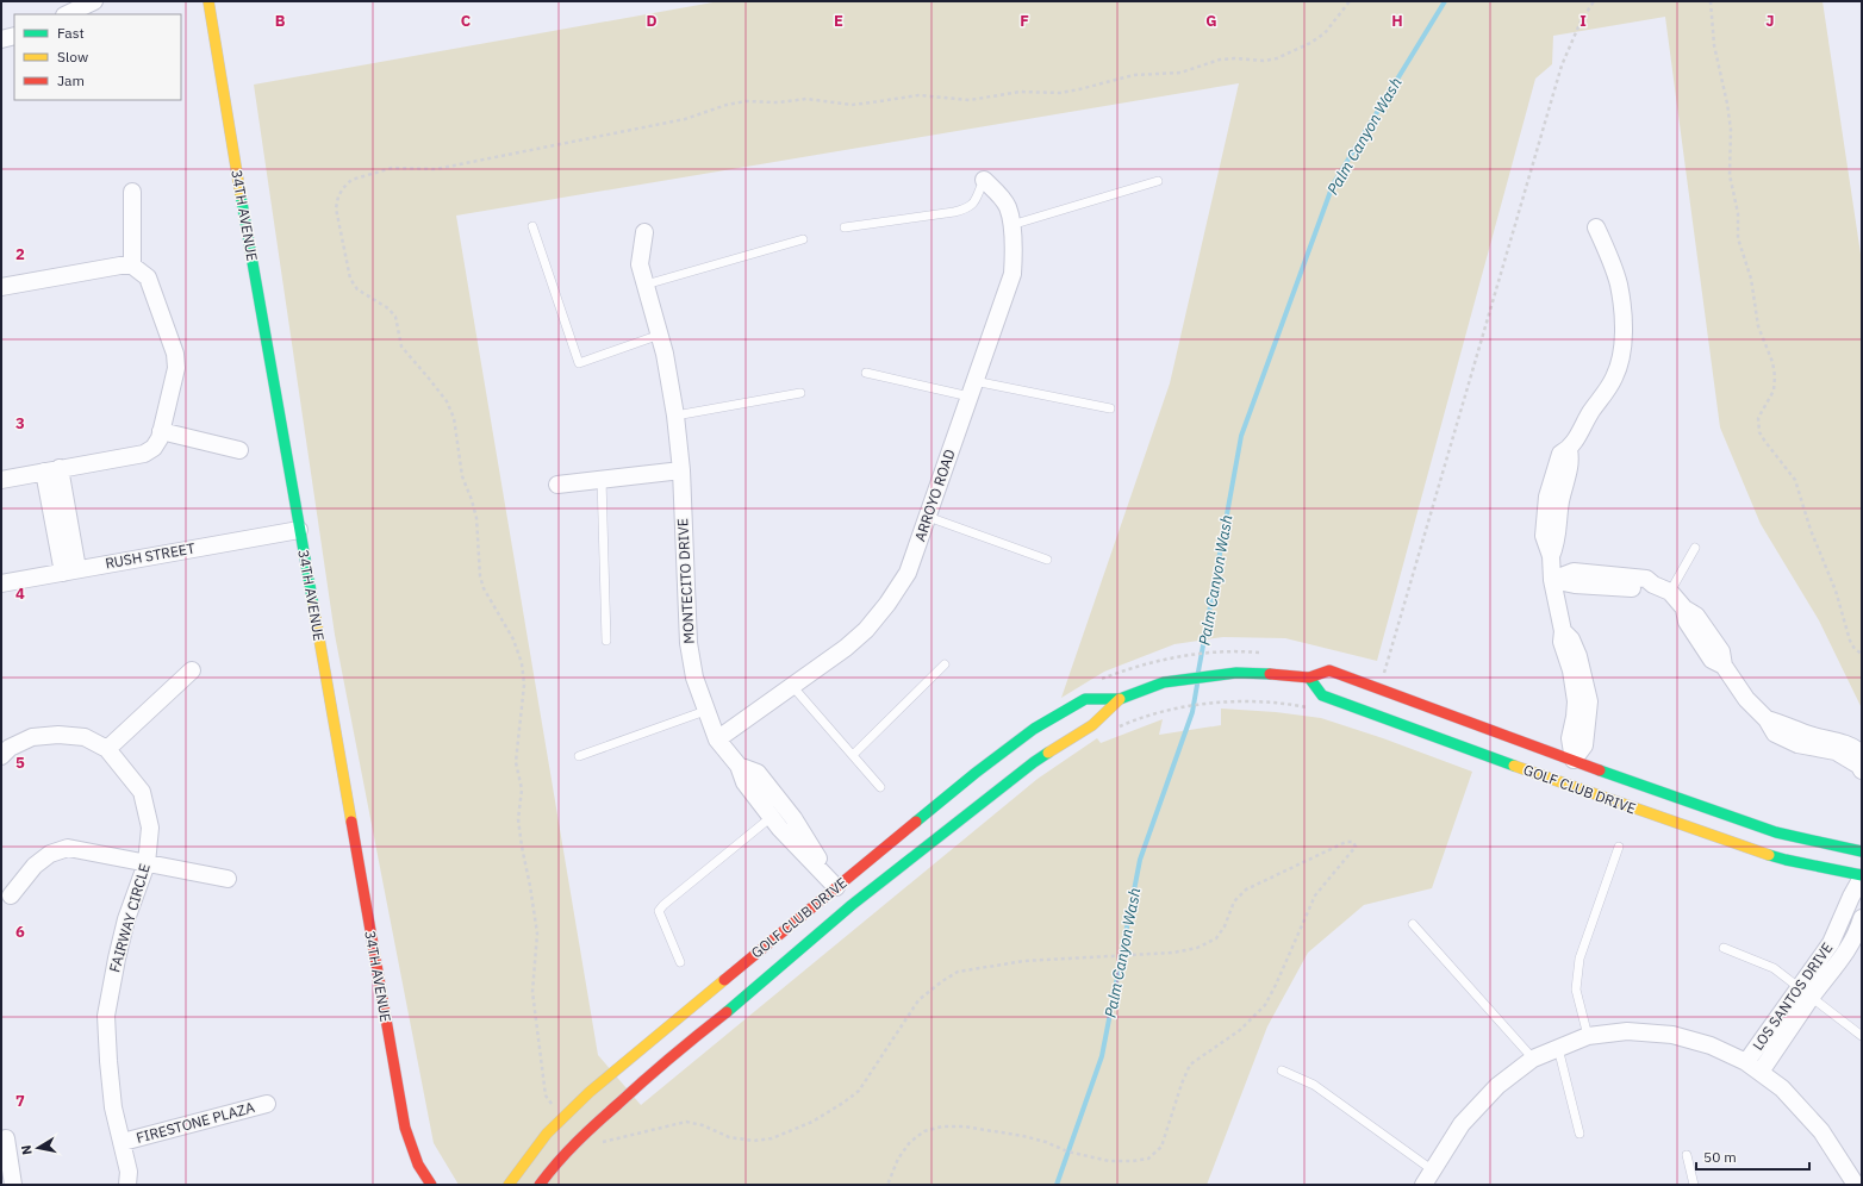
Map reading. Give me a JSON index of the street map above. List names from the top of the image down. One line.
{"streets":{"street":["34TH AVENUE","ARROYO ROAD","RUSH STREET","MONTECITO DRIVE","GOLF CLUB DRIVE","FAIRWAY CIRCLE","LOS SANTOS DRIVE","FIRESTONE PLAZA"]},"crossings":[["34TH AVENUE","RUSH STREET"],["ARROYO ROAD","MONTECITO DRIVE"],["MONTECITO DRIVE","GOLF CLUB DRIVE"],["GOLF CLUB DRIVE","LOS SANTOS DRIVE"],["FAIRWAY CIRCLE","FIRESTONE PLAZA"]],"water":["Palm Canyon Wash"],"legend":["Fast","Slow","Jam"],"scale_bar":"50 m","north":"left","grid":{"columns":["B","C","D","E","F","G","H","I","J"],"rows":["2","3","4","5","6","7"]}}
